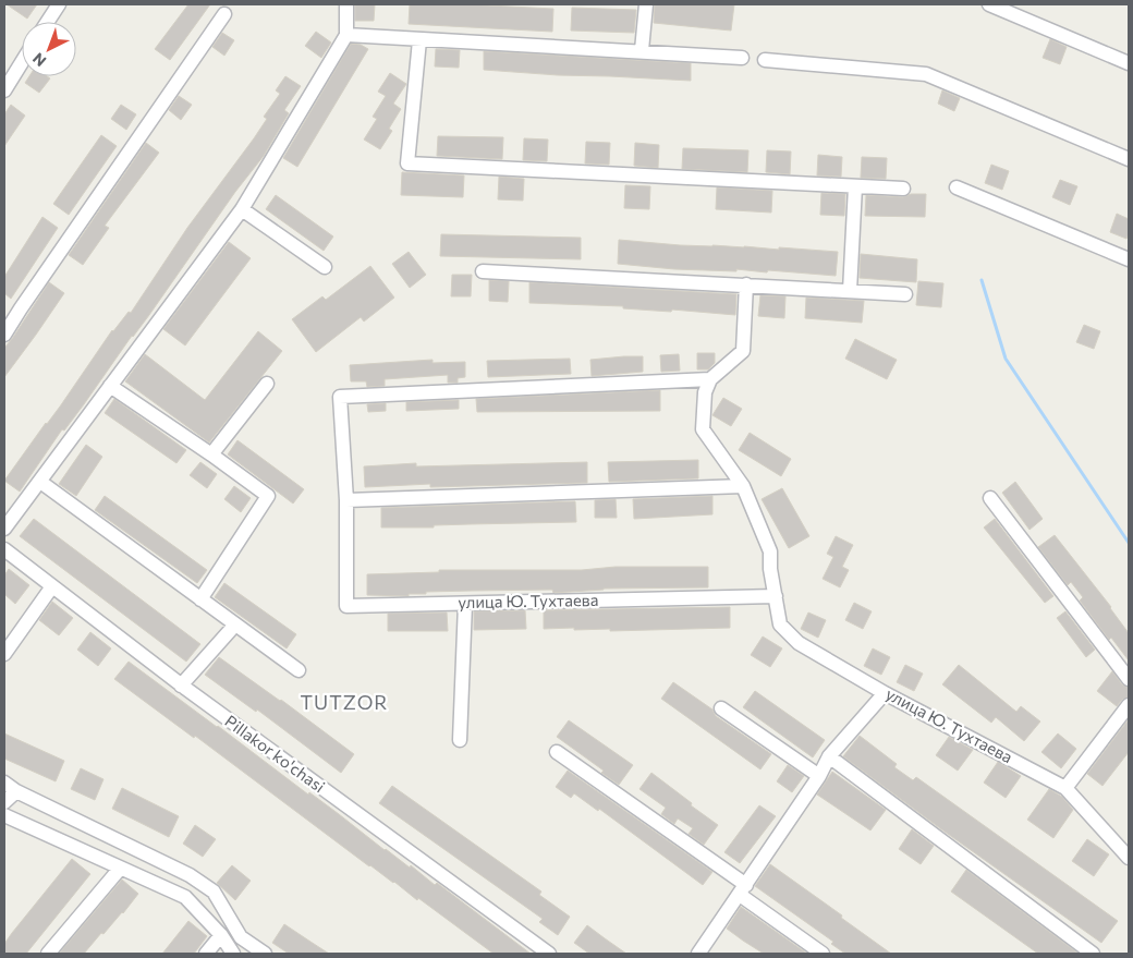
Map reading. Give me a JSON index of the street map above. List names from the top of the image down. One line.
{"streets":{"street":["улица Ю. Тухтаева","Pillakor ko'chasi"]},"districts":["TUTZOR"],"north":"bottom left"}
